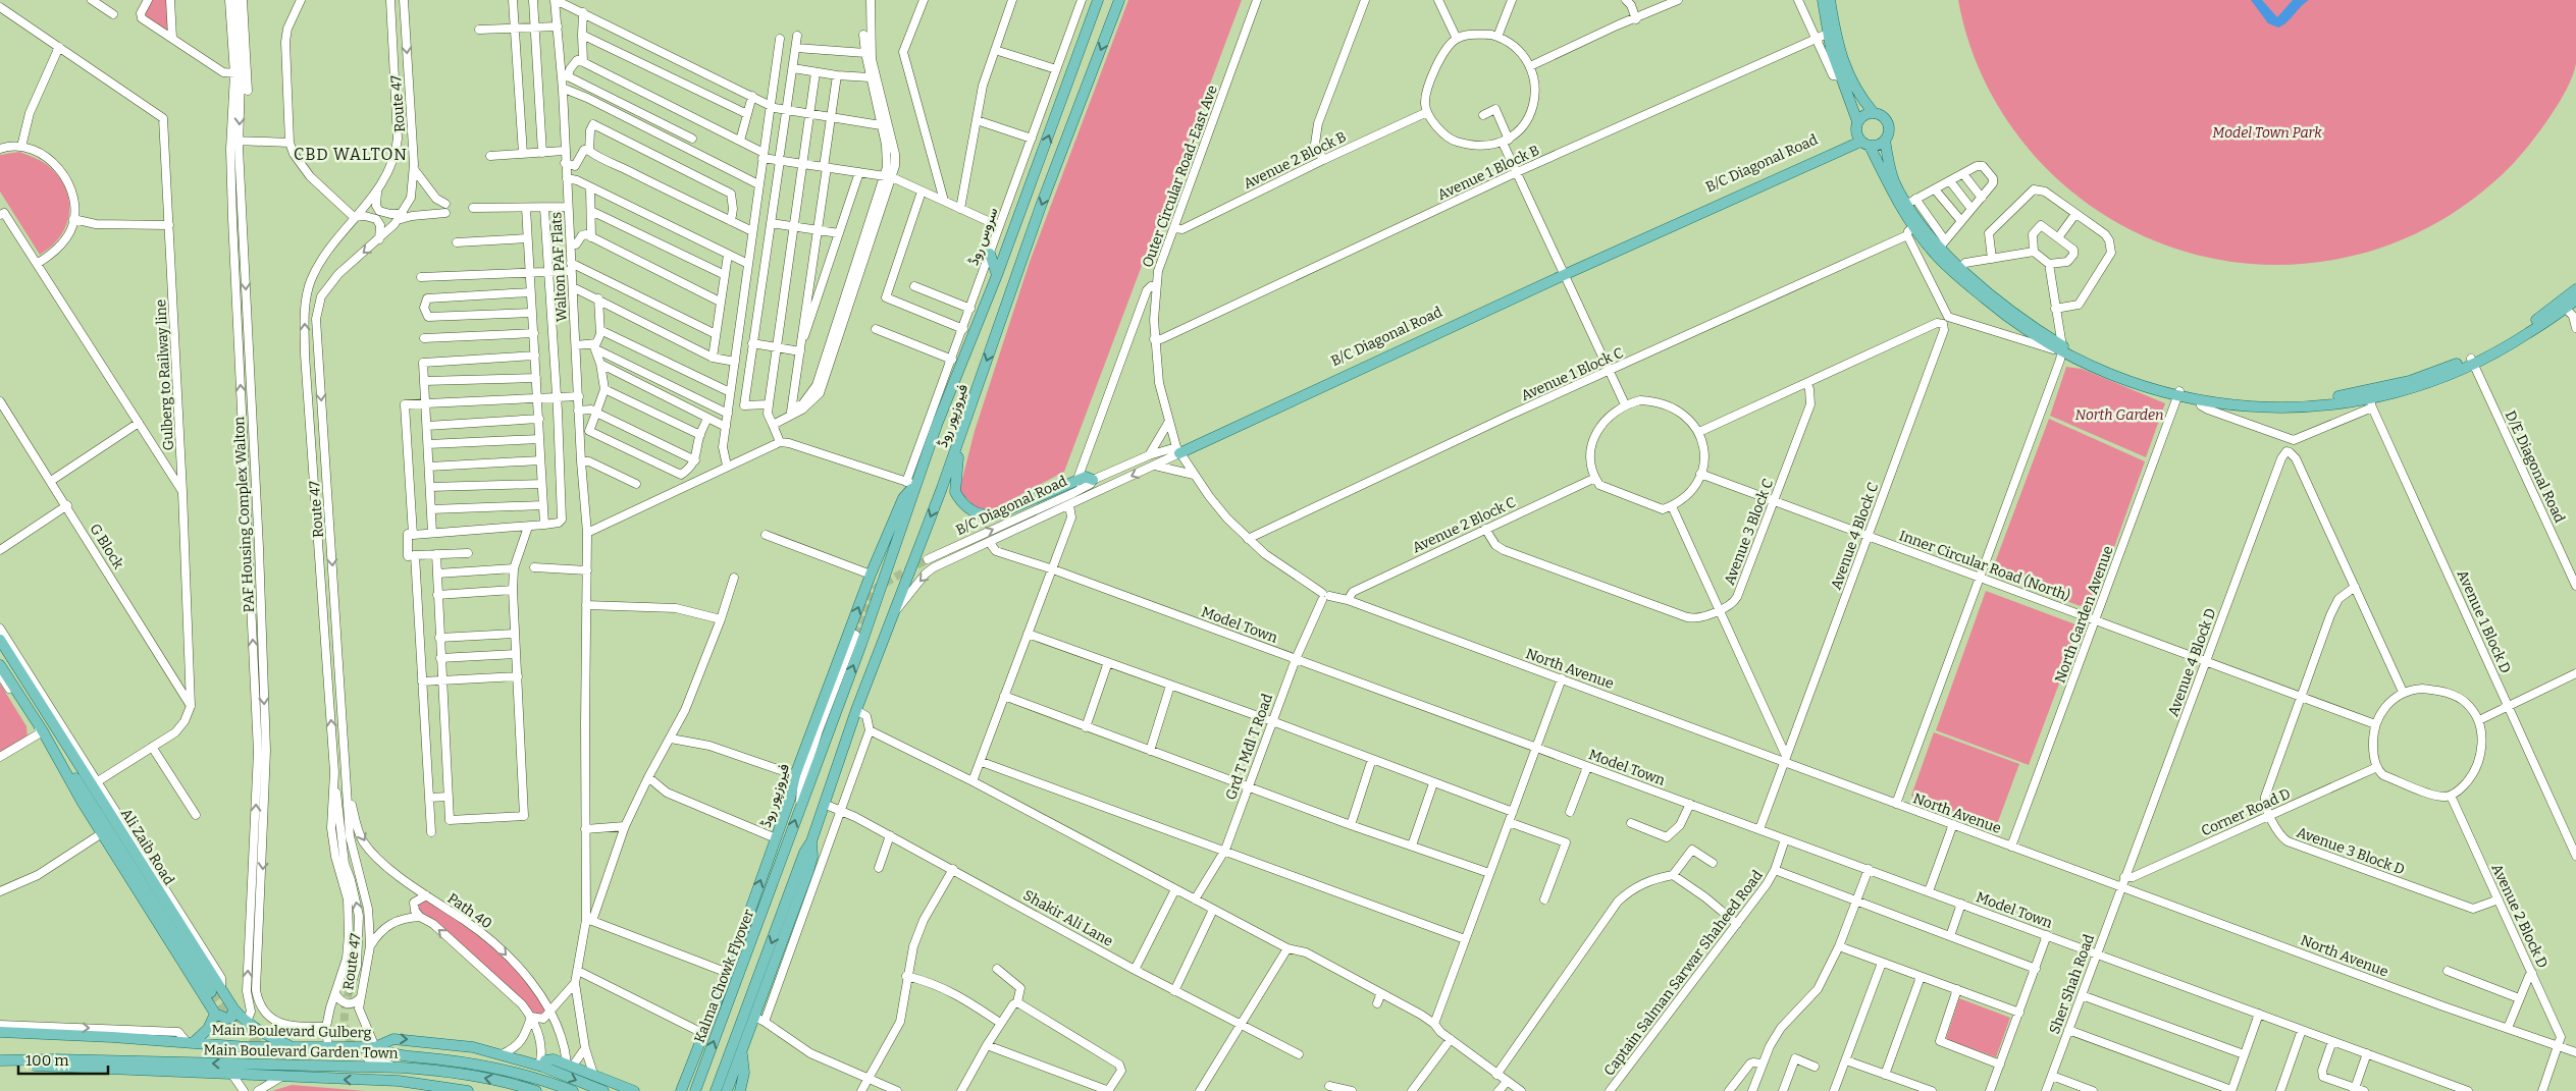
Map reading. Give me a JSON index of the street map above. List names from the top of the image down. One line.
{"streets":{"main road":["B/C Diagonal Road","فیروزپور روڈ","Ali Zaib Road","Kalma Chowk Flyover","Main Boulevard Gulberg","Main Boulevard Garden Town"],"street":["Route 47","Avenue 2 Block B","Avenue 1 Block B","Outer Circular Road-East Ave","سروس روڈ","Walton PAF Flats","Avenue 1 Block C","Gulberg to Railway line","D/E Diagonal Road","PAF Housing Complex Walton","Avenue 2 Block C","Avenue 3 Block C","Avenue 4 Block C","G Block","Inner Circular Road (North)","North Garden Avenue","Avenue 1 Block D","Model Town","Avenue 4 Block D","North Avenue","Grd T Mdl T Road","Corner Road D","Avenue 3 Block D","Path 40","Avenue 2 Block D","Shakir Ali Lane","Captain Salman Sarwar Shaheed Road","Sher Shah Road"]},"crossings":[["Route 47","PAF Housing Complex Walton"],["Route 47","Path 40"],["Route 47","Main Boulevard Gulberg"],["Route 47","Main Boulevard Garden Town"],["Avenue 2 Block B","Outer Circular Road-East Ave"],["B/C Diagonal Road","Outer Circular Road-East Ave"],["Avenue 1 Block B","Outer Circular Road-East Ave"],["Outer Circular Road-East Ave","Avenue 1 Block C"],["Outer Circular Road-East Ave","North Avenue"],["Outer Circular Road-East Ave","Grd T Mdl T Road"],["سروس روڈ","فیروزپور روڈ"],["Gulberg to Railway line","G Block"],["فیروزپور روڈ","Shakir Ali Lane"],["فیروزپور روڈ","Kalma Chowk Flyover"],["PAF Housing Complex Walton","Ali Zaib Road"],["Avenue 2 Block C","Avenue 3 Block C"],["Avenue 2 Block C","Inner Circular Road (North)"],["Avenue 2 Block C","North Avenue"],["Avenue 3 Block C","Inner Circular Road (North)"],["Avenue 4 Block C","Inner Circular Road (North)"],["Avenue 4 Block C","Model Town"],["Avenue 4 Block C","North Avenue"],["Inner Circular Road (North)","North Garden Avenue"],["Inner Circular Road (North)","Avenue 4 Block D"],["Inner Circular Road (North)","Corner Road D"],["Inner Circular Road (North)","Avenue 3 Block D"],["Inner Circular Road (North)","Avenue 2 Block D"],["North Garden Avenue","North Avenue"],["Model Town","Grd T Mdl T Road"],["Model Town","Captain Salman Sarwar Shaheed Road"],["Model Town","Sher Shah Road"],["Avenue 4 Block D","North Avenue"],["Avenue 4 Block D","Corner Road D"],["Avenue 4 Block D","Sher Shah Road"],["North Avenue","Grd T Mdl T Road"],["North Avenue","Corner Road D"],["North Avenue","Avenue 2 Block D"],["North Avenue","Sher Shah Road"],["Corner Road D","Avenue 3 Block D"],["Corner Road D","Avenue 2 Block D"],["Corner Road D","Sher Shah Road"],["Ali Zaib Road","Main Boulevard Gulberg"],["Avenue 3 Block D","Avenue 2 Block D"],["Main Boulevard Gulberg","Main Boulevard Garden Town"]],"districts":["CBD WALTON"],"parks":["Model Town Park","North Garden"],"scale_bar":"100 m"}
